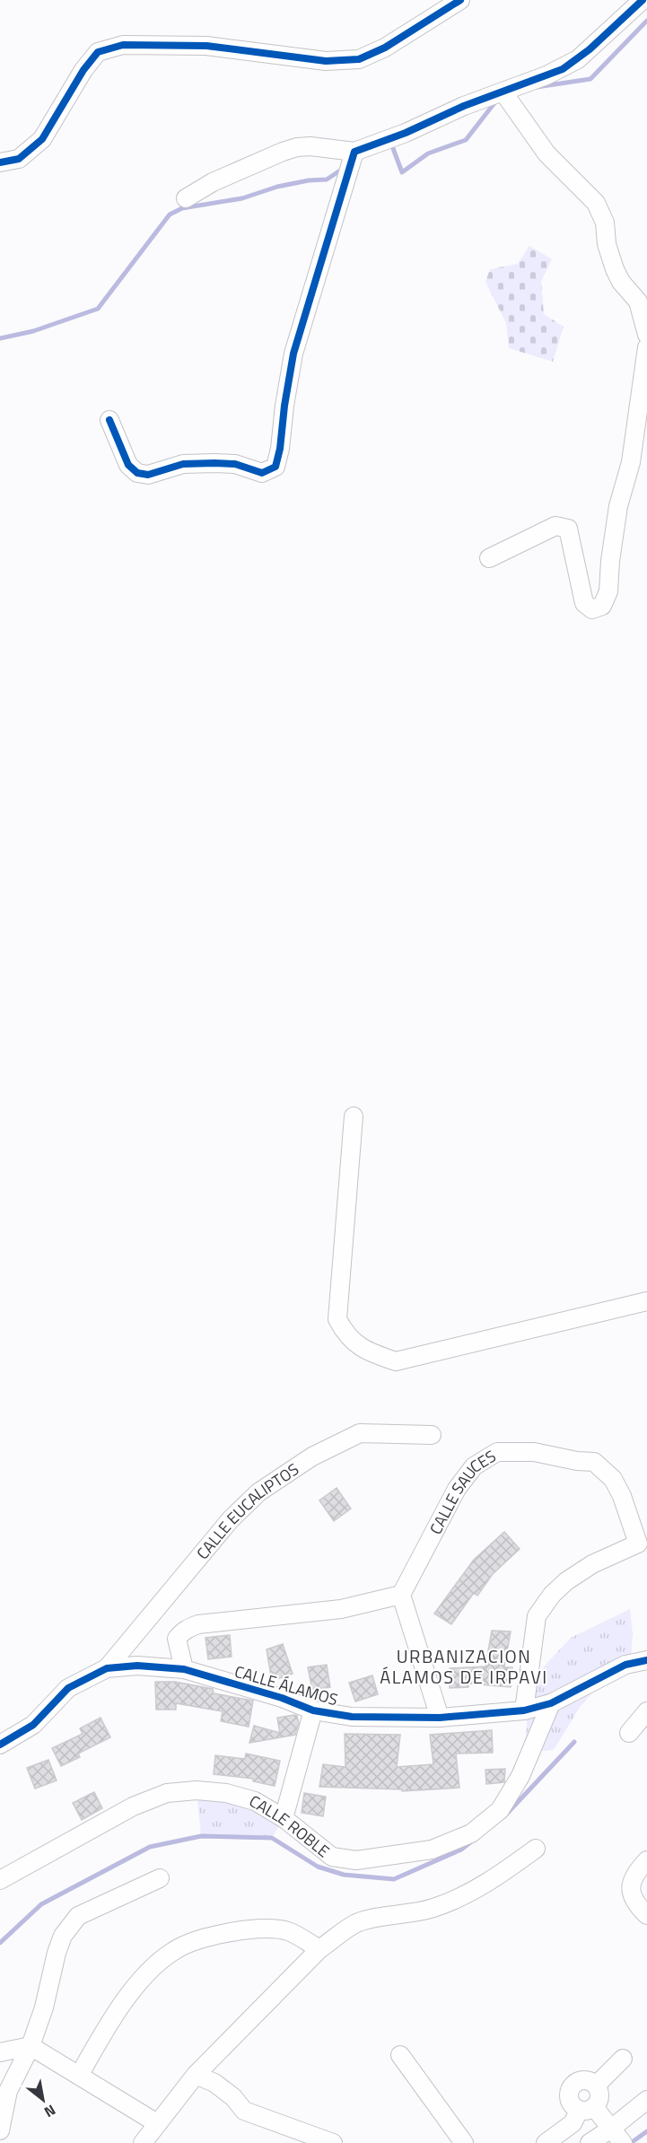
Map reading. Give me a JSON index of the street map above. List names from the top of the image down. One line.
{"streets":{"street":["CALLE SAUCES","CALLE EUCALIPTOS","CALLE ÁLAMOS","CALLE ROBLE"]},"crossings":[["CALLE SAUCES","CALLE ÁLAMOS"],["CALLE EUCALIPTOS","CALLE ÁLAMOS"],["CALLE ÁLAMOS","CALLE ROBLE"]],"districts":["URBANIZACION ÁLAMOS DE IRPAVI"],"north":"bottom right"}
